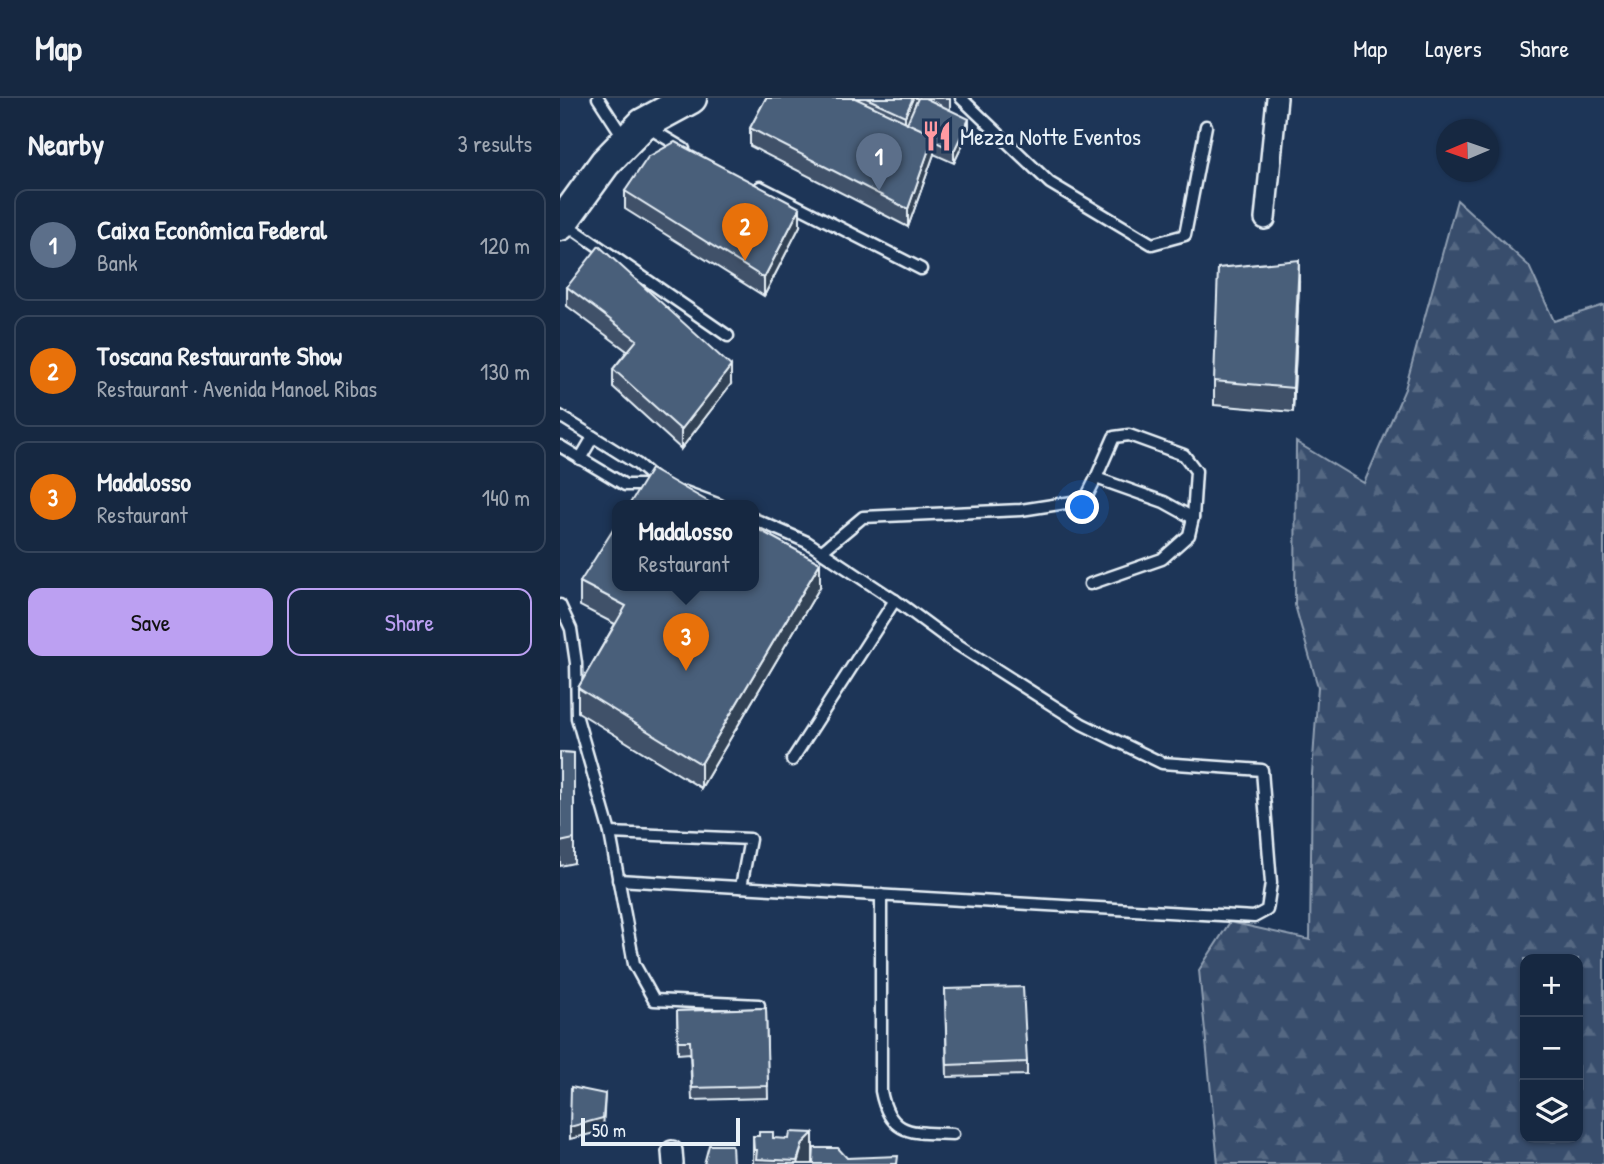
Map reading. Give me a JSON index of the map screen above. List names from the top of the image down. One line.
{"places":{"restaurant":["Mezza Notte Eventos"]},"scale_bar":"50 m","north":"left","page":{"header":"Map","nav":["Map","Layers","Share"],"heading":["Nearby","3 results"],"pins":["1","2","3"],"list":[{"mark":"1","name":"Caixa Econômica Federal","note":"Bank","value":"120 m"},{"mark":"2","name":"Toscana Restaurante Show","note":"Restaurant · Avenida Manoel Ribas","value":"130 m"},{"mark":"3","name":"Madalosso","note":"Restaurant","value":"140 m"}],"popup":["Madalosso","Restaurant"],"buttons":["Save","Share"],"map_buttons":["+","−"],"scale":"50 m"}}
